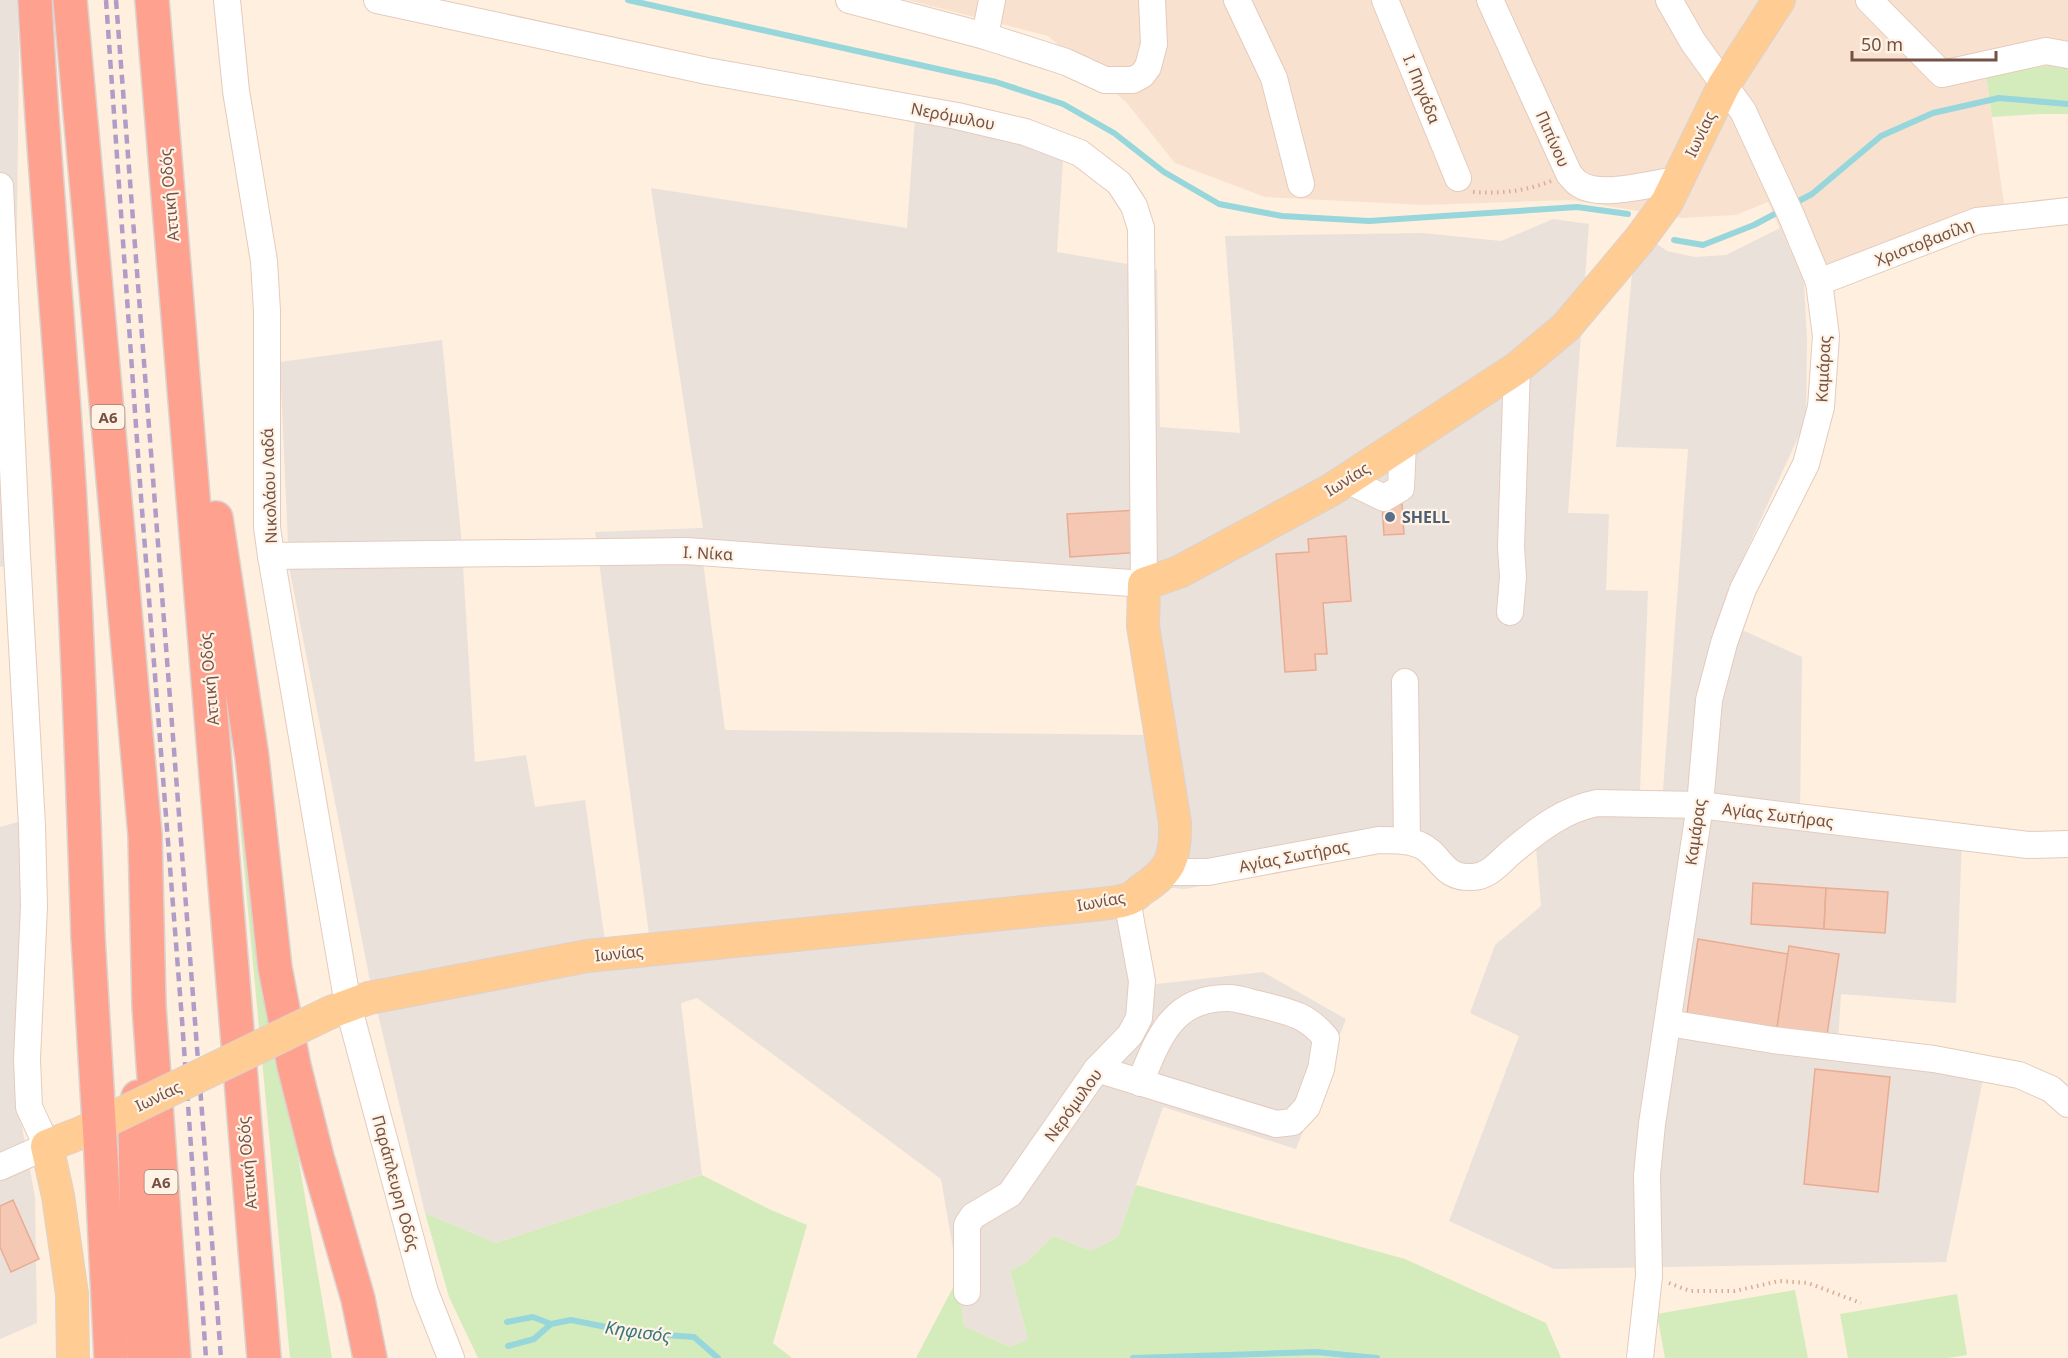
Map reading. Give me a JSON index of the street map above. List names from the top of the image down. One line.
{"streets":{"highway":["Αττική Οδός","Α6"],"main road":["Ιωνίας"],"street":["Ι. Πηγάδα","Νερόμυλου","Πιπίνου","Χριστοβασίλη","Καμάρας","Νικολάου Λαδά","Ι. Νίκα","Αγίας Σωτήρας","Παράπλευρη Οδός"]},"crossings":[["Νερόμυλου","Ιωνίας"],["Νερόμυλου","Ι. Νίκα"],["Ιωνίας","Πιπίνου"],["Ιωνίας","Καμάρας"],["Ιωνίας","Νικολάου Λαδά"],["Ιωνίας","Ι. Νίκα"],["Ιωνίας","Αγίας Σωτήρας"],["Ιωνίας","Παράπλευρη Οδός"],["Χριστοβασίλη","Καμάρας"],["Καμάρας","Αγίας Σωτήρας"],["Νικολάου Λαδά","Ι. Νίκα"],["Νικολάου Λαδά","Παράπλευρη Οδός"]],"water":["Κηφισός"],"places":["SHELL"],"scale_bar":"50 m"}
